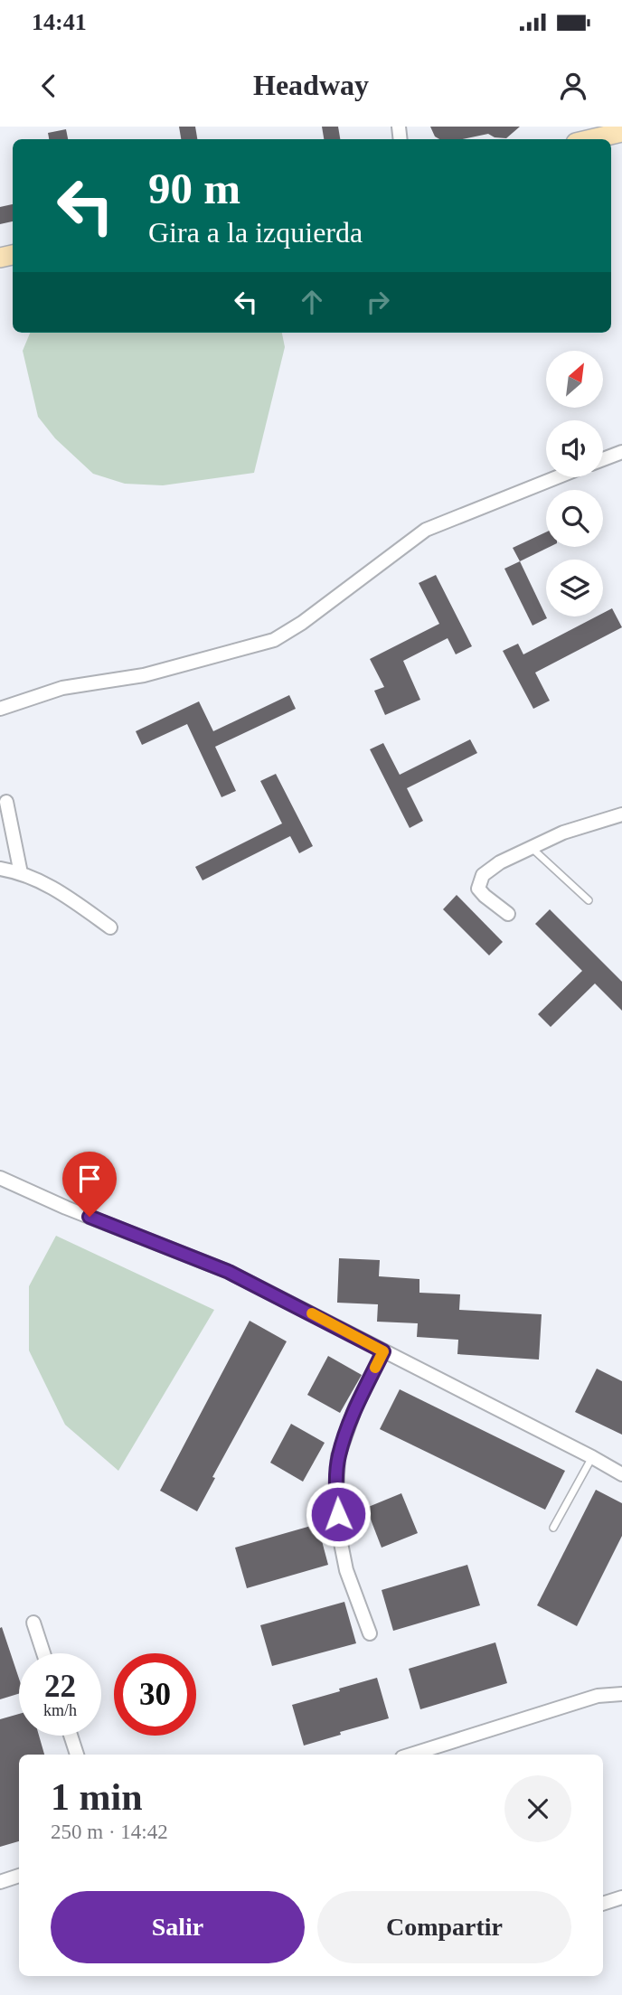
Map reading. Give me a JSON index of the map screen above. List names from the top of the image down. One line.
{"north":"top right","page":{"status":"14:41","header":"Headway","turn":["90 m","Gira a la izquierda"],"speed":"22 km/h","limit":"30","heading":["1 min","250 m · 14:42"],"buttons":["Salir","Compartir"]}}
